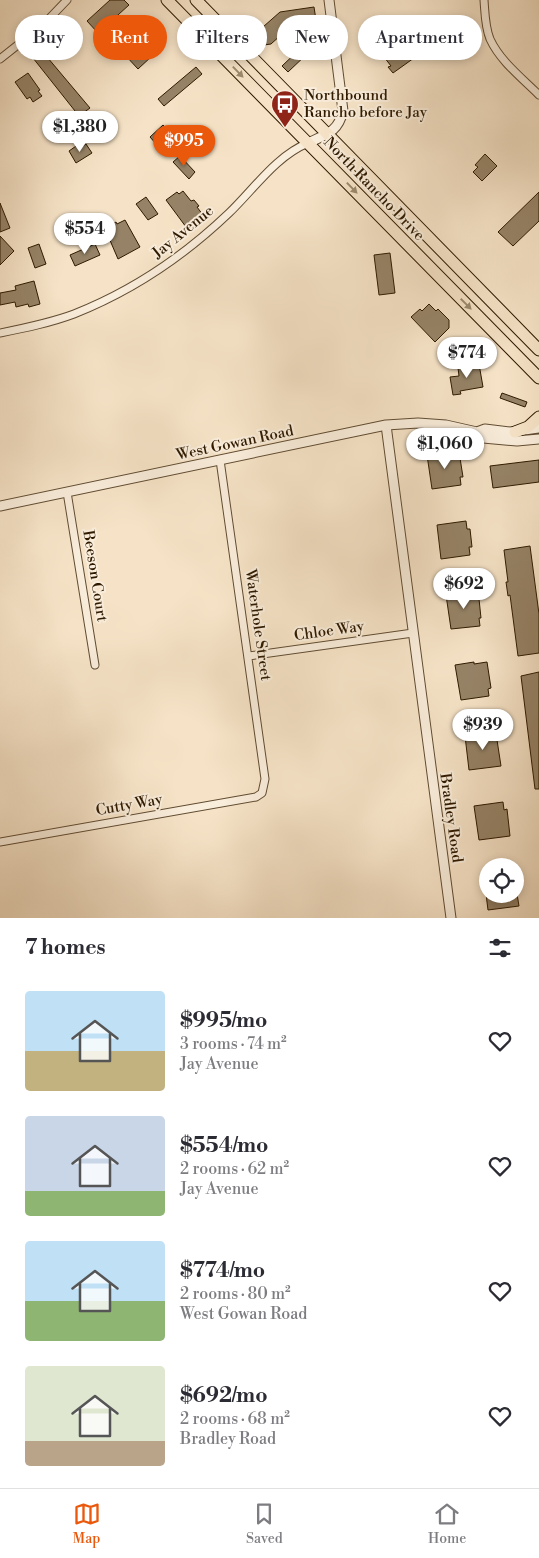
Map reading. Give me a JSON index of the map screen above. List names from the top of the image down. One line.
{"streets":{"main road":["North Rancho Drive"],"street":["Jay Avenue","West Gowan Road","Beeson Court","Waterhole Street","Chloe Way","Cutty Way","Bradley Road"]},"crossings":[["North Rancho Drive","Jay Avenue"],["West Gowan Road","Beeson Court"],["West Gowan Road","Waterhole Street"],["West Gowan Road","Bradley Road"],["Waterhole Street","Chloe Way"],["Waterhole Street","Cutty Way"],["Chloe Way","Bradley Road"]],"places":{"bus stop":["Northbound Rancho before Jay"]},"page":{"chip":["Buy","Rent","Filters","New","Apartment"],"price":["$1,380","$995","$554","$774","$1,060","$692","$939"],"heading":"7 homes","list":[{"name":"$995/mo","note":"3 rooms · 74 m² · Jay Avenue"},{"name":"$554/mo","note":"2 rooms · 62 m² · Jay Avenue"},{"name":"$774/mo","note":"2 rooms · 80 m² · West Gowan Road"},{"name":"$692/mo","note":"2 rooms · 68 m² · Bradley Road"}],"tabs":["Map","Saved","Home"]}}
